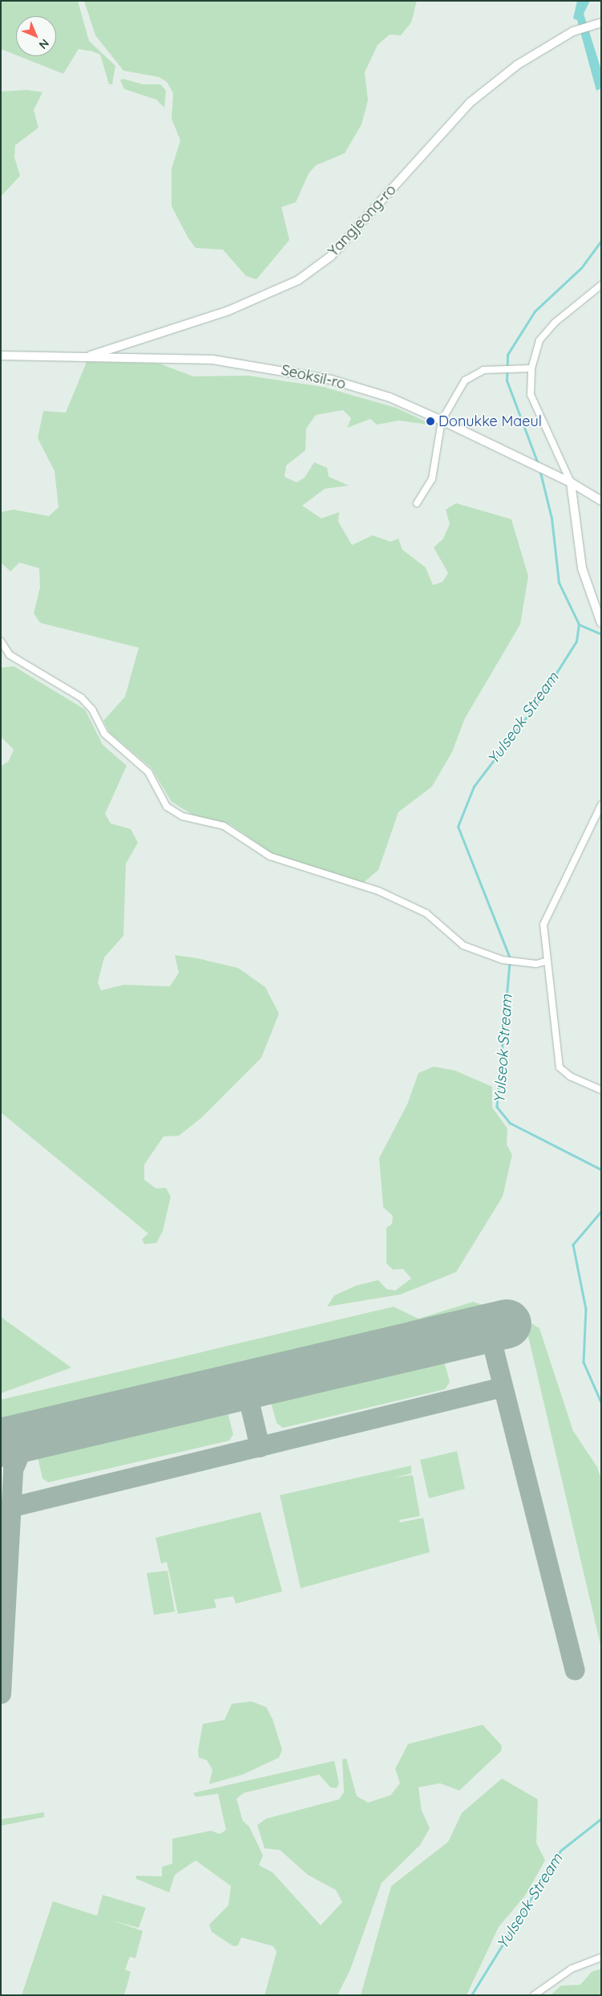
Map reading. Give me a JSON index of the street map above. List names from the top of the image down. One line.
{"streets":{"main road":["Yangjeong-ro","Seoksil-ro"]},"crossings":[["Yangjeong-ro","Seoksil-ro"]],"water":["Yulseok Stream"],"places":["Donukke Maeul"],"north":"bottom right"}
